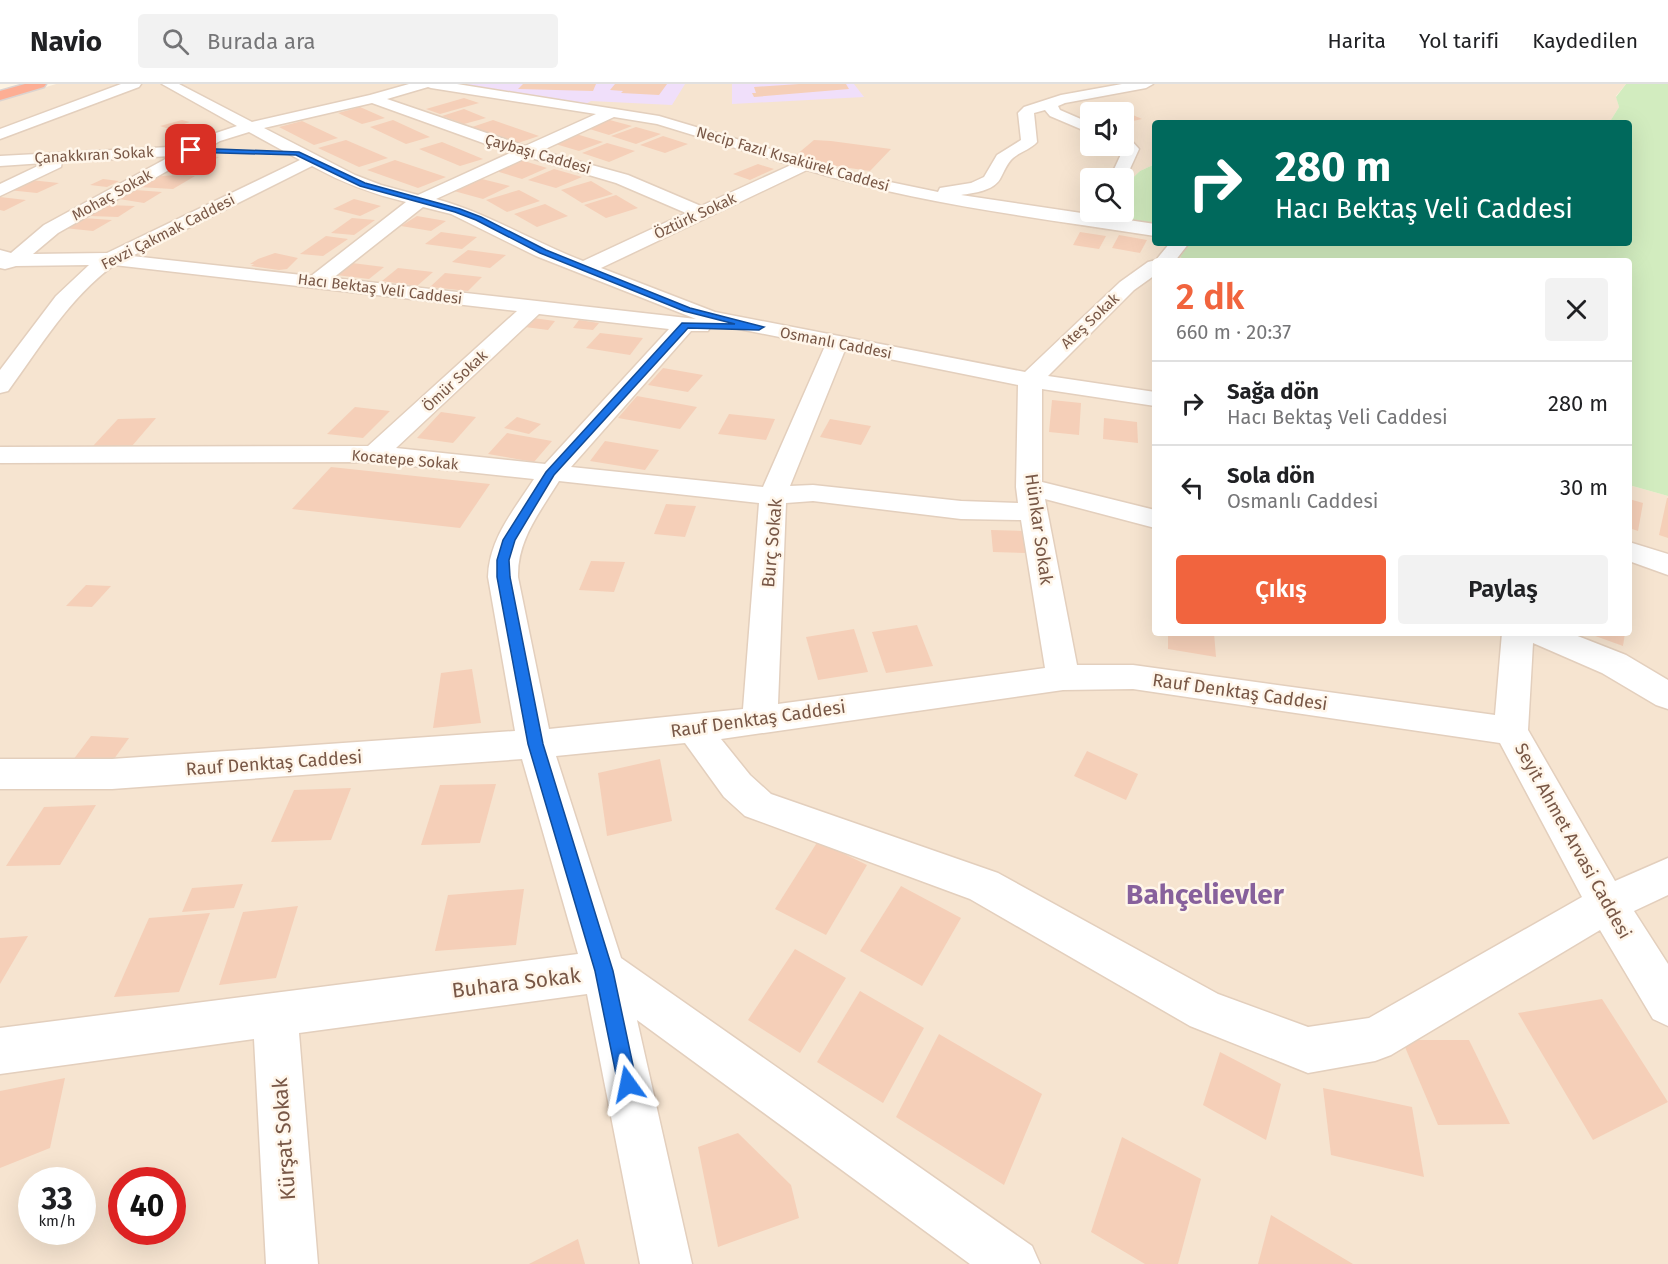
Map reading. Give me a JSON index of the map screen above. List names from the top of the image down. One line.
{"streets":{"street":["Çaybaşı Caddesi","Çanakkıran Sokak","Necip Fazıl Kısakürek Caddesi","Mohaç Sokak","Öztürk Sokak","Fevzi Çakmak Caddesi","Hacı Bektaş Veli Caddesi","Ateş Sokak","Osmanlı Caddesi","Ömür Sokak","Kocatepe Sokak","Hünkar Sokak","Burç Sokak","Rauf Denktaş Caddesi","Seyit Ahmet Arvasi Caddesi","Buhara Sokak","Kürşat Sokak"]},"crossings":[["Çaybaşı Caddesi","Mohaç Sokak"],["Çaybaşı Caddesi","Öztürk Sokak"],["Çanakkıran Sokak","Mohaç Sokak"],["Necip Fazıl Kısakürek Caddesi","Öztürk Sokak"],["Mohaç Sokak","Hacı Bektaş Veli Caddesi"],["Mohaç Sokak","Osmanlı Caddesi"],["Öztürk Sokak","Osmanlı Caddesi"],["Fevzi Çakmak Caddesi","Hacı Bektaş Veli Caddesi"],["Fevzi Çakmak Caddesi","Osmanlı Caddesi"],["Hacı Bektaş Veli Caddesi","Osmanlı Caddesi"],["Hacı Bektaş Veli Caddesi","Ömür Sokak"],["Ateş Sokak","Osmanlı Caddesi"],["Ateş Sokak","Hünkar Sokak"],["Osmanlı Caddesi","Hünkar Sokak"],["Osmanlı Caddesi","Burç Sokak"],["Ömür Sokak","Kocatepe Sokak"],["Kocatepe Sokak","Hünkar Sokak"],["Kocatepe Sokak","Burç Sokak"],["Hünkar Sokak","Rauf Denktaş Caddesi"],["Burç Sokak","Rauf Denktaş Caddesi"],["Rauf Denktaş Caddesi","Seyit Ahmet Arvasi Caddesi"],["Buhara Sokak","Kürşat Sokak"]],"districts":["Bahçelievler"],"page":{"header":"Navio","search":"Burada ara","nav":["Harita","Yol tarifi","Kaydedilen"],"turn":["280 m","Hacı Bektaş Veli Caddesi"],"heading":["2 dk","660 m · 20:37"],"list":[{"name":"Sağa dön","note":"Hacı Bektaş Veli Caddesi","value":"280 m"},{"name":"Sola dön","note":"Osmanlı Caddesi","value":"30 m"}],"buttons":["Çıkış","Paylaş"],"speed":"33 km/h","limit":"40"}}
